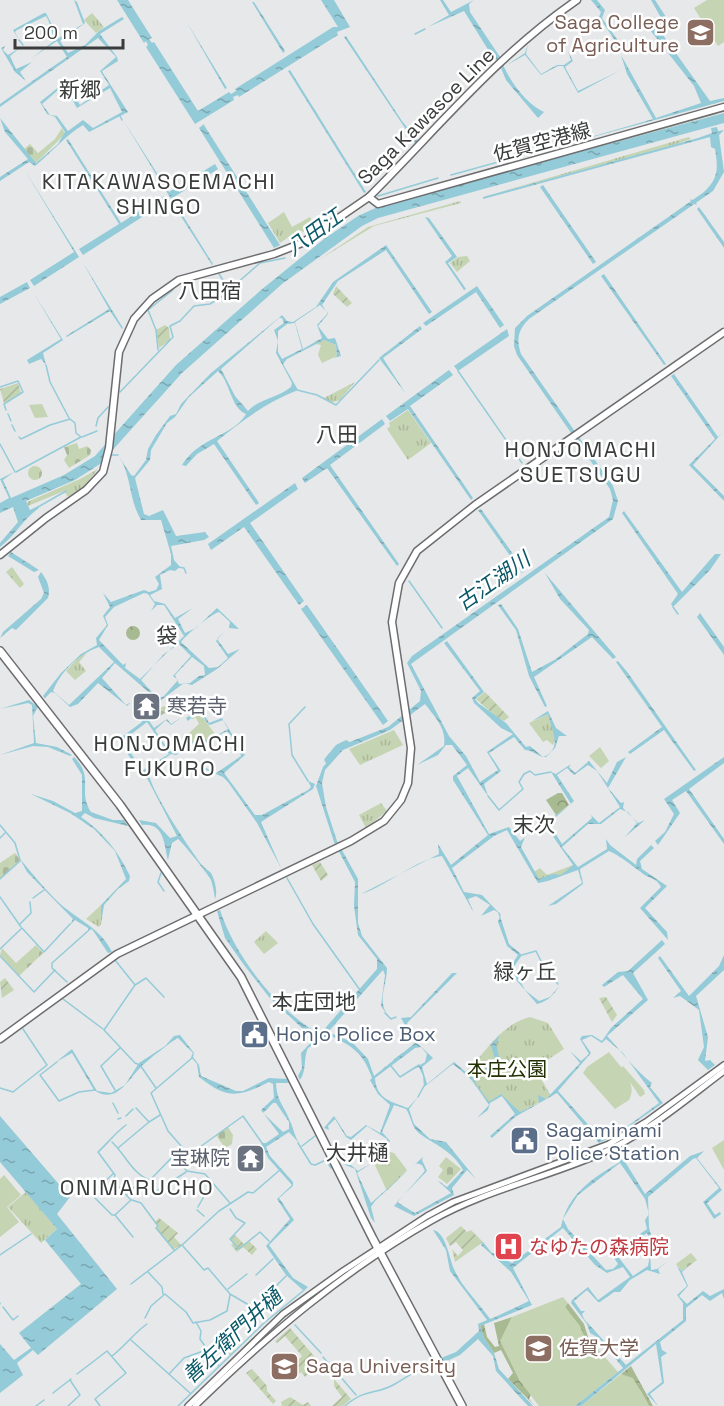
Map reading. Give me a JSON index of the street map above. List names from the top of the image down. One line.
{"streets":{"main road":["Saga Kawasoe Line","佐賀空港線"]},"crossings":[["Saga Kawasoe Line","佐賀空港線"]],"districts":["新郷","KITAKAWASOEMACHI SHINGO","八田宿","八田","HONJOMACHI SUETSUGU","袋","HONJOMACHI FUKURO","末次","緑ヶ丘","本庄団地","大井樋","ONIMARUCHO"],"water":["八田江","古江湖川","善左衛門井樋"],"parks":["本庄公園"],"places":{"school or university":["Saga College of Agriculture","佐賀大学","Saga University"],"temple":["寒若寺","宝琳院"],"public building":["Honjo Police Box","Sagaminami Police Station"],"hospital":["なゆたの森病院"]},"scale_bar":"200 m"}
